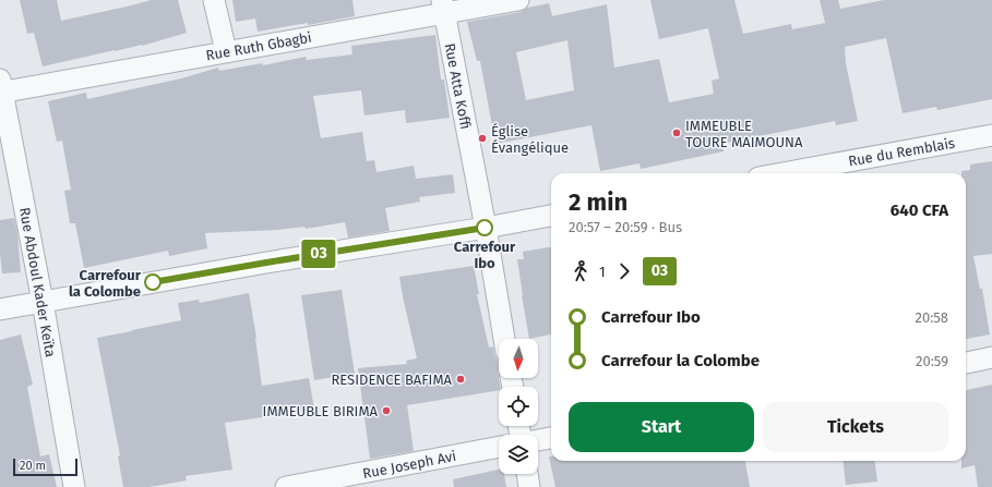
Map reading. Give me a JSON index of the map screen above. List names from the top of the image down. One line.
{"streets":{"street":["Rue Ruth Gbagbi","Rue Atta Koffi","Rue du Remblais","Rue Abdoul Kader Keïta","Rue Joseph Avi"]},"crossings":[["Rue Ruth Gbagbi","Rue Atta Koffi"],["Rue Ruth Gbagbi","Rue Abdoul Kader Keïta"]],"places":["IMMEUBLE TOURE MAIMOUNA","Église Évangélique","Carrefour Ibo","Carrefour la Colombe","RESIDENCE BAFIMA","IMMEUBLE BIRIMA"],"lines":["bus line 03"],"scale_bar":"20 m","north":"bottom","page":{"on_map":"03","heading":["2 min","20:57 – 20:59 · Bus","640 CFA"],"legs":["1","03"],"list":[{"name":"Carrefour Ibo","value":"20:58"},{"name":"Carrefour la Colombe","value":"20:59"}],"buttons":["Start","Tickets"],"scale":"20 m"}}
